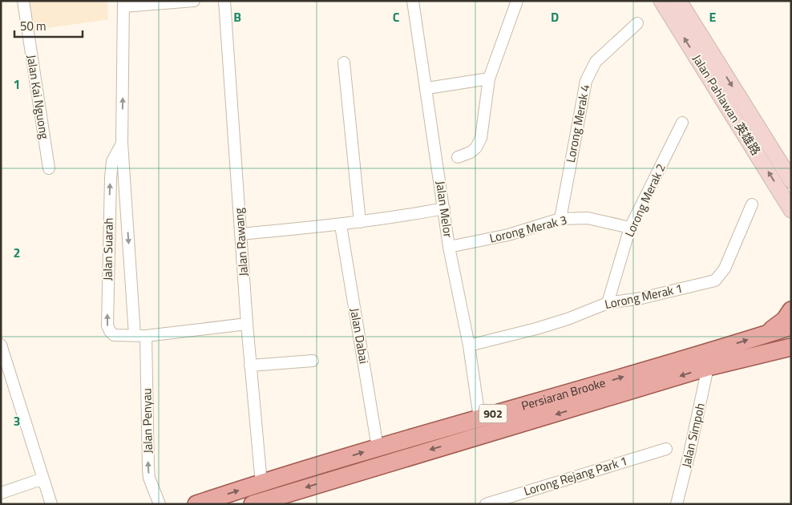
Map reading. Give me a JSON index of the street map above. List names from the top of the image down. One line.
{"streets":{"main road":["Jalan Pahlawan 英雄路","Persiaran Brooke","902"],"street":["Jalan Kai Nguong","Lorong Merak 4","Lorong Merak 2","Jalan Melor","Lorong Merak 3","Jalan Rawang","Jalan Suarah","Lorong Merak 1","Jalan Dabai","Jalan Penyau","Jalan Simpoh","Lorong Rejang Park 1"]},"crossings":[["Lorong Merak 4","Lorong Merak 3"],["Lorong Merak 2","Lorong Merak 3"],["Lorong Merak 2","Lorong Merak 1"],["Jalan Melor","Lorong Merak 3"],["Jalan Melor","Lorong Merak 1"],["Jalan Melor","Persiaran Brooke"],["Jalan Rawang","Jalan Suarah"],["Jalan Rawang","Persiaran Brooke"],["Jalan Suarah","Jalan Penyau"],["Jalan Dabai","Persiaran Brooke"],["Persiaran Brooke","Jalan Simpoh"]],"one_way":["Jalan Penyau"],"scale_bar":"50 m","grid":{"columns":["B","C","D","E"],"rows":["1","2","3"]}}
